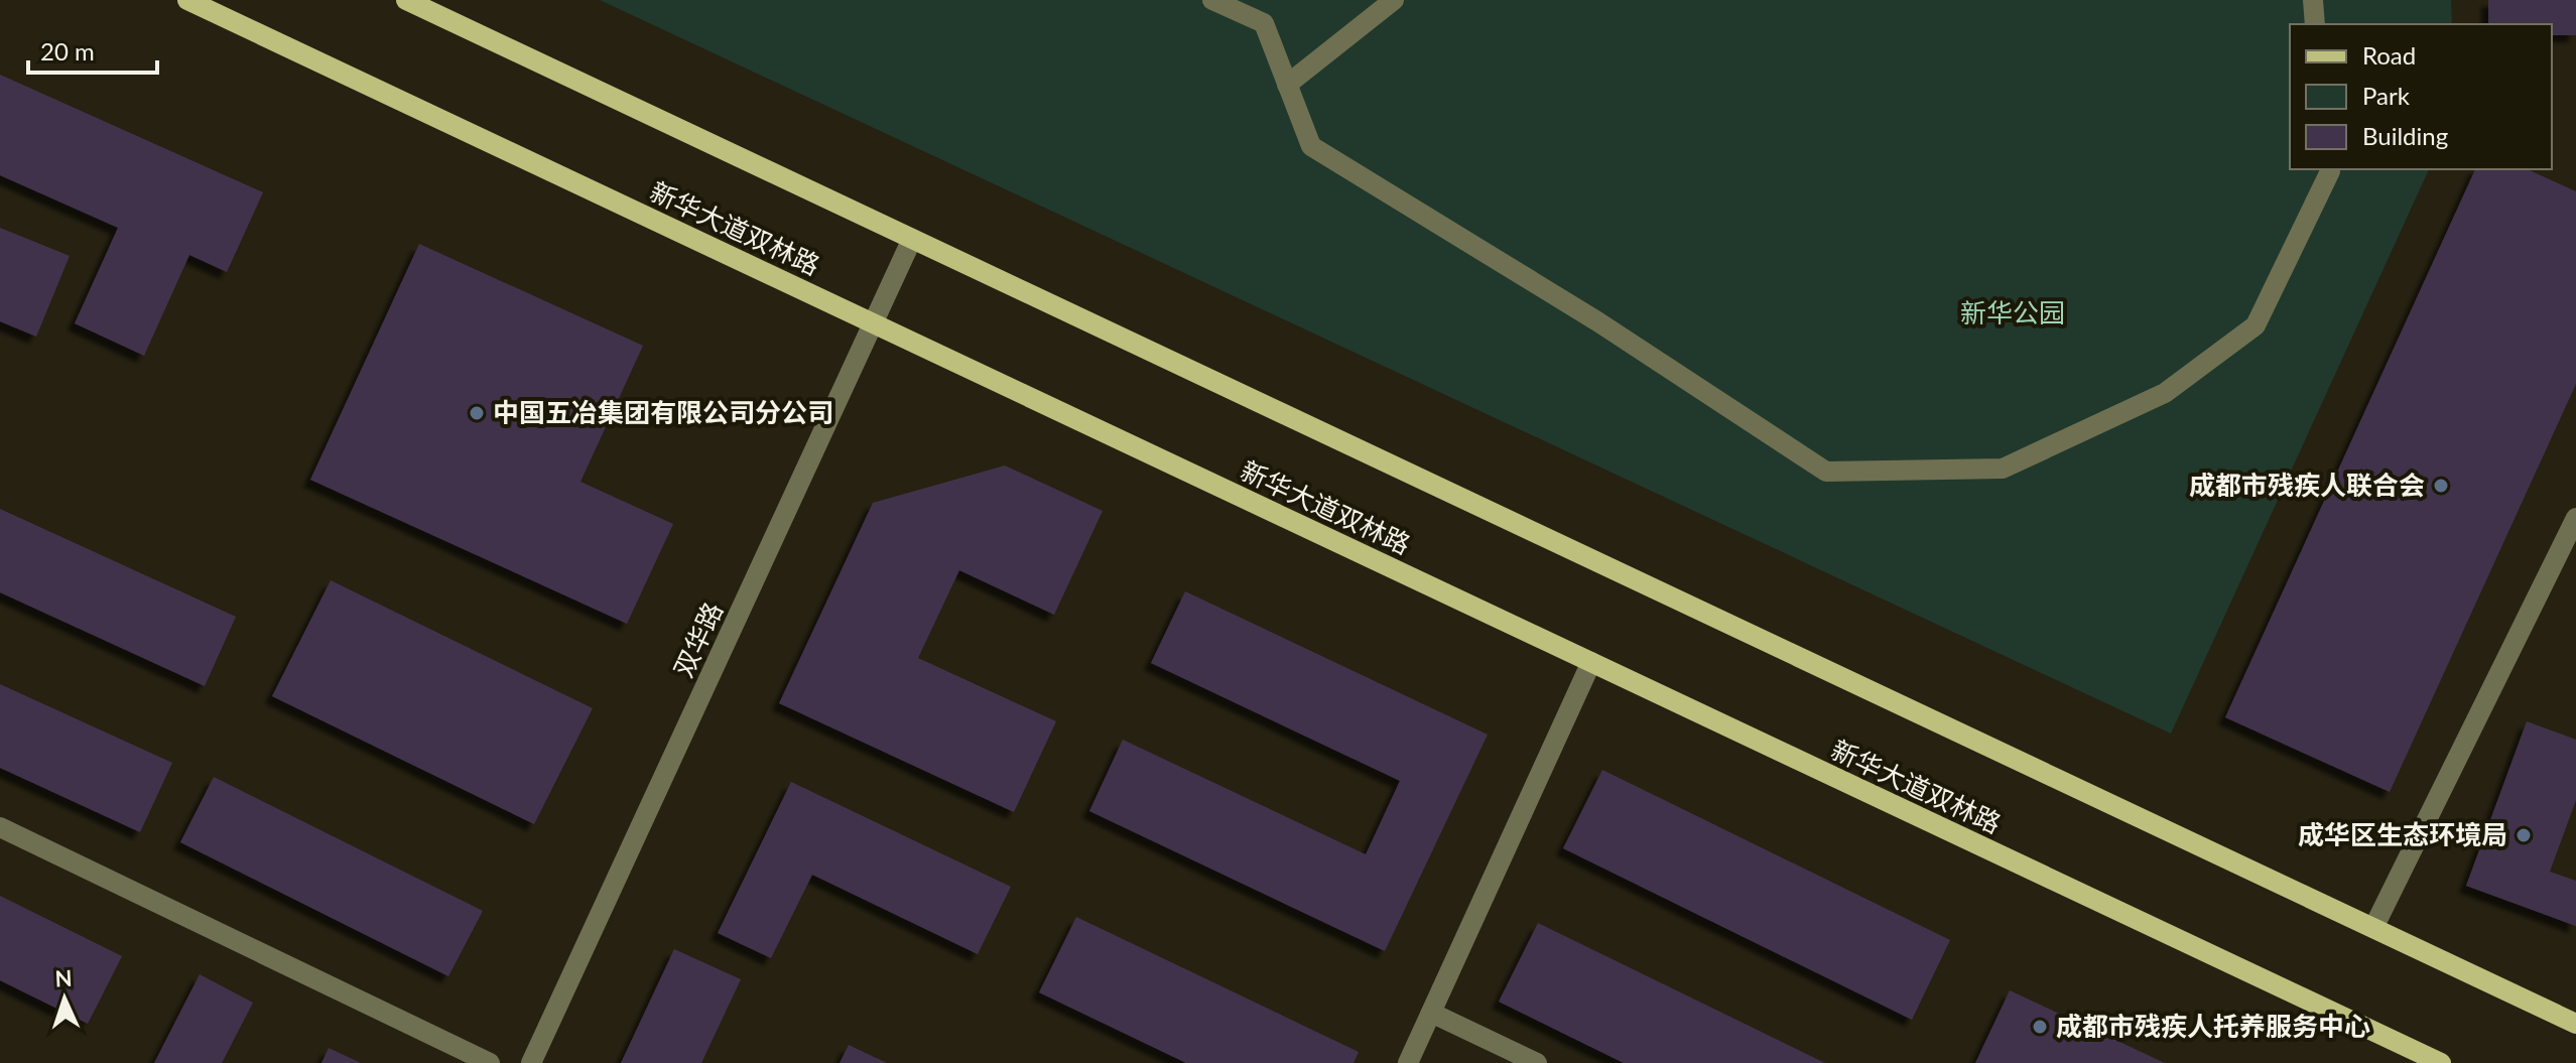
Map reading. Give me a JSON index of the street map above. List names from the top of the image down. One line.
{"streets":{"main road":["新华大道双林路"],"street":["双华路"]},"crossings":[["新华大道双林路","双华路"]],"parks":["新华公园"],"places":["中国五冶集团有限公司分公司","成都市残疾人联合会","成华区生态环境局","成都市残疾人托养服务中心"],"legend":["Road","Park","Building"],"scale_bar":"20 m","north":"top"}
